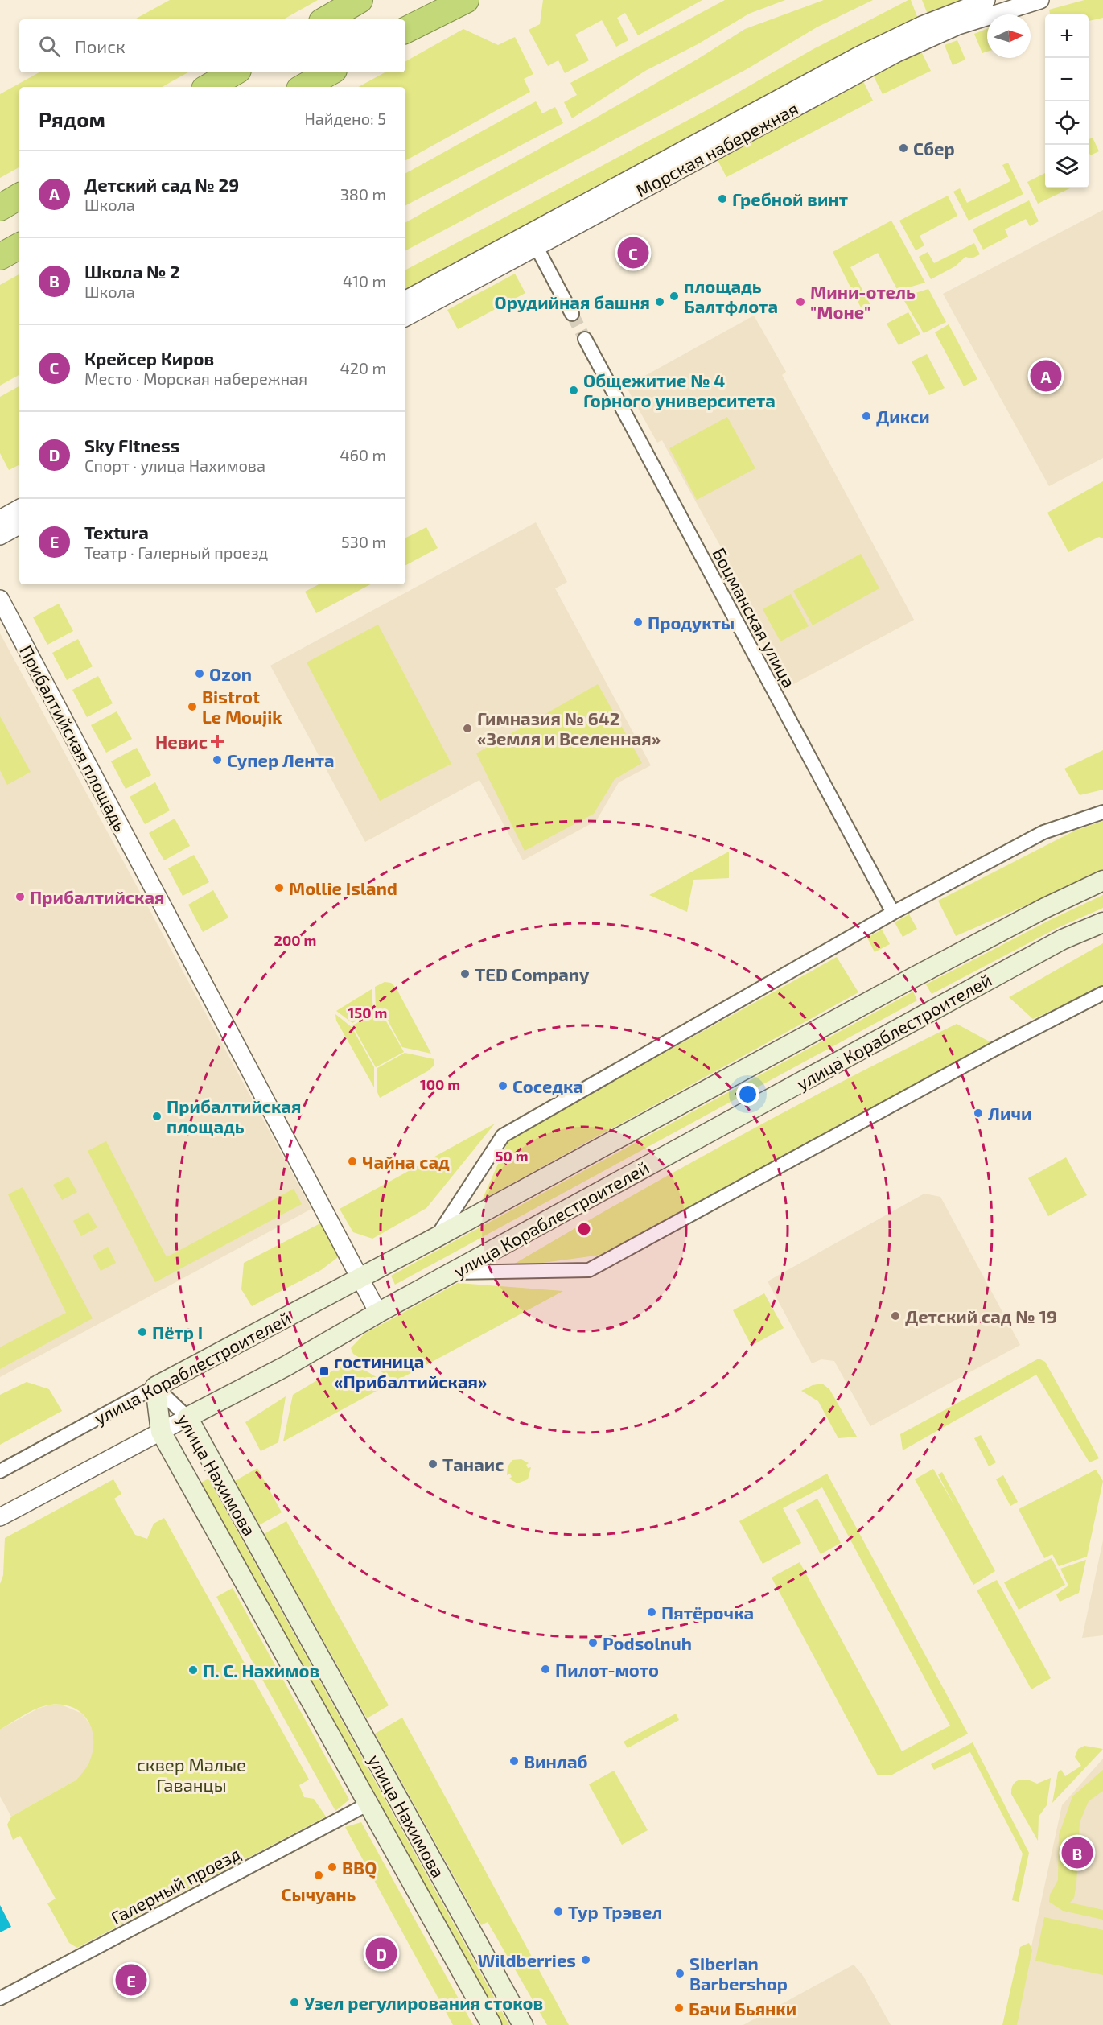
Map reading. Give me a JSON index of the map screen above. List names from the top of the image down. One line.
{"streets":{"main road":["улица Кораблестроителей","улица Нахимова"],"street":["Морская набережная","Боцманская улица","Прибалтийская площадь","Галерный проезд"]},"crossings":[["Боцманская улица","улица Кораблестроителей"],["Прибалтийская площадь","улица Кораблестроителей"],["улица Кораблестроителей","улица Нахимова"],["улица Нахимова","Галерный проезд"]],"parks":["сквер Малые Гаванцы"],"places":{"other":["Сбер","Гребной винт","площадь Балтфлота","Орудийная башня","Мини-отель \"Моне\"","Общежитие № 4 Горного университета","Дикси","Продукты","Ozon","Bistrot Le Moujik","Гимназия № 642 «Земля и Вселенная»","Супер Лента","Mollie Island","Прибалтийская","TED Company","Соседка","Личи","Прибалтийская площадь","Чайна сад","Детский сад № 19","Пётр I","Танаис","Пятёрочка","Podsolnuh","Пилот-мото","П. С. Нахимов","Винлаб","BBQ","Сычуань","Тур Трэвел","Wildberries","Siberian Barbershop","Узел регулирования стоков","Бачи Бьянки"],"health":["Невис"],"transit":["гостиница «Прибалтийская»"]},"north":"right","page":{"map_buttons":["+","−"],"search":"Поиск","heading":["Рядом","Найдено: 5"],"list":[{"mark":"A","name":"Детский сад № 29","note":"Школа","value":"380 m"},{"mark":"B","name":"Школа № 2","note":"Школа","value":"410 m"},{"mark":"C","name":"Крейсер Киров","note":"Место · Морская набережная","value":"420 m"},{"mark":"D","name":"Sky Fitness","note":"Спорт · улица Нахимова","value":"460 m"},{"mark":"E","name":"Textura","note":"Театр · Галерный проезд","value":"530 m"}],"pins":["C","A","B","D","E"]},"rings":["200 m","150 m","100 m","50 m"]}
